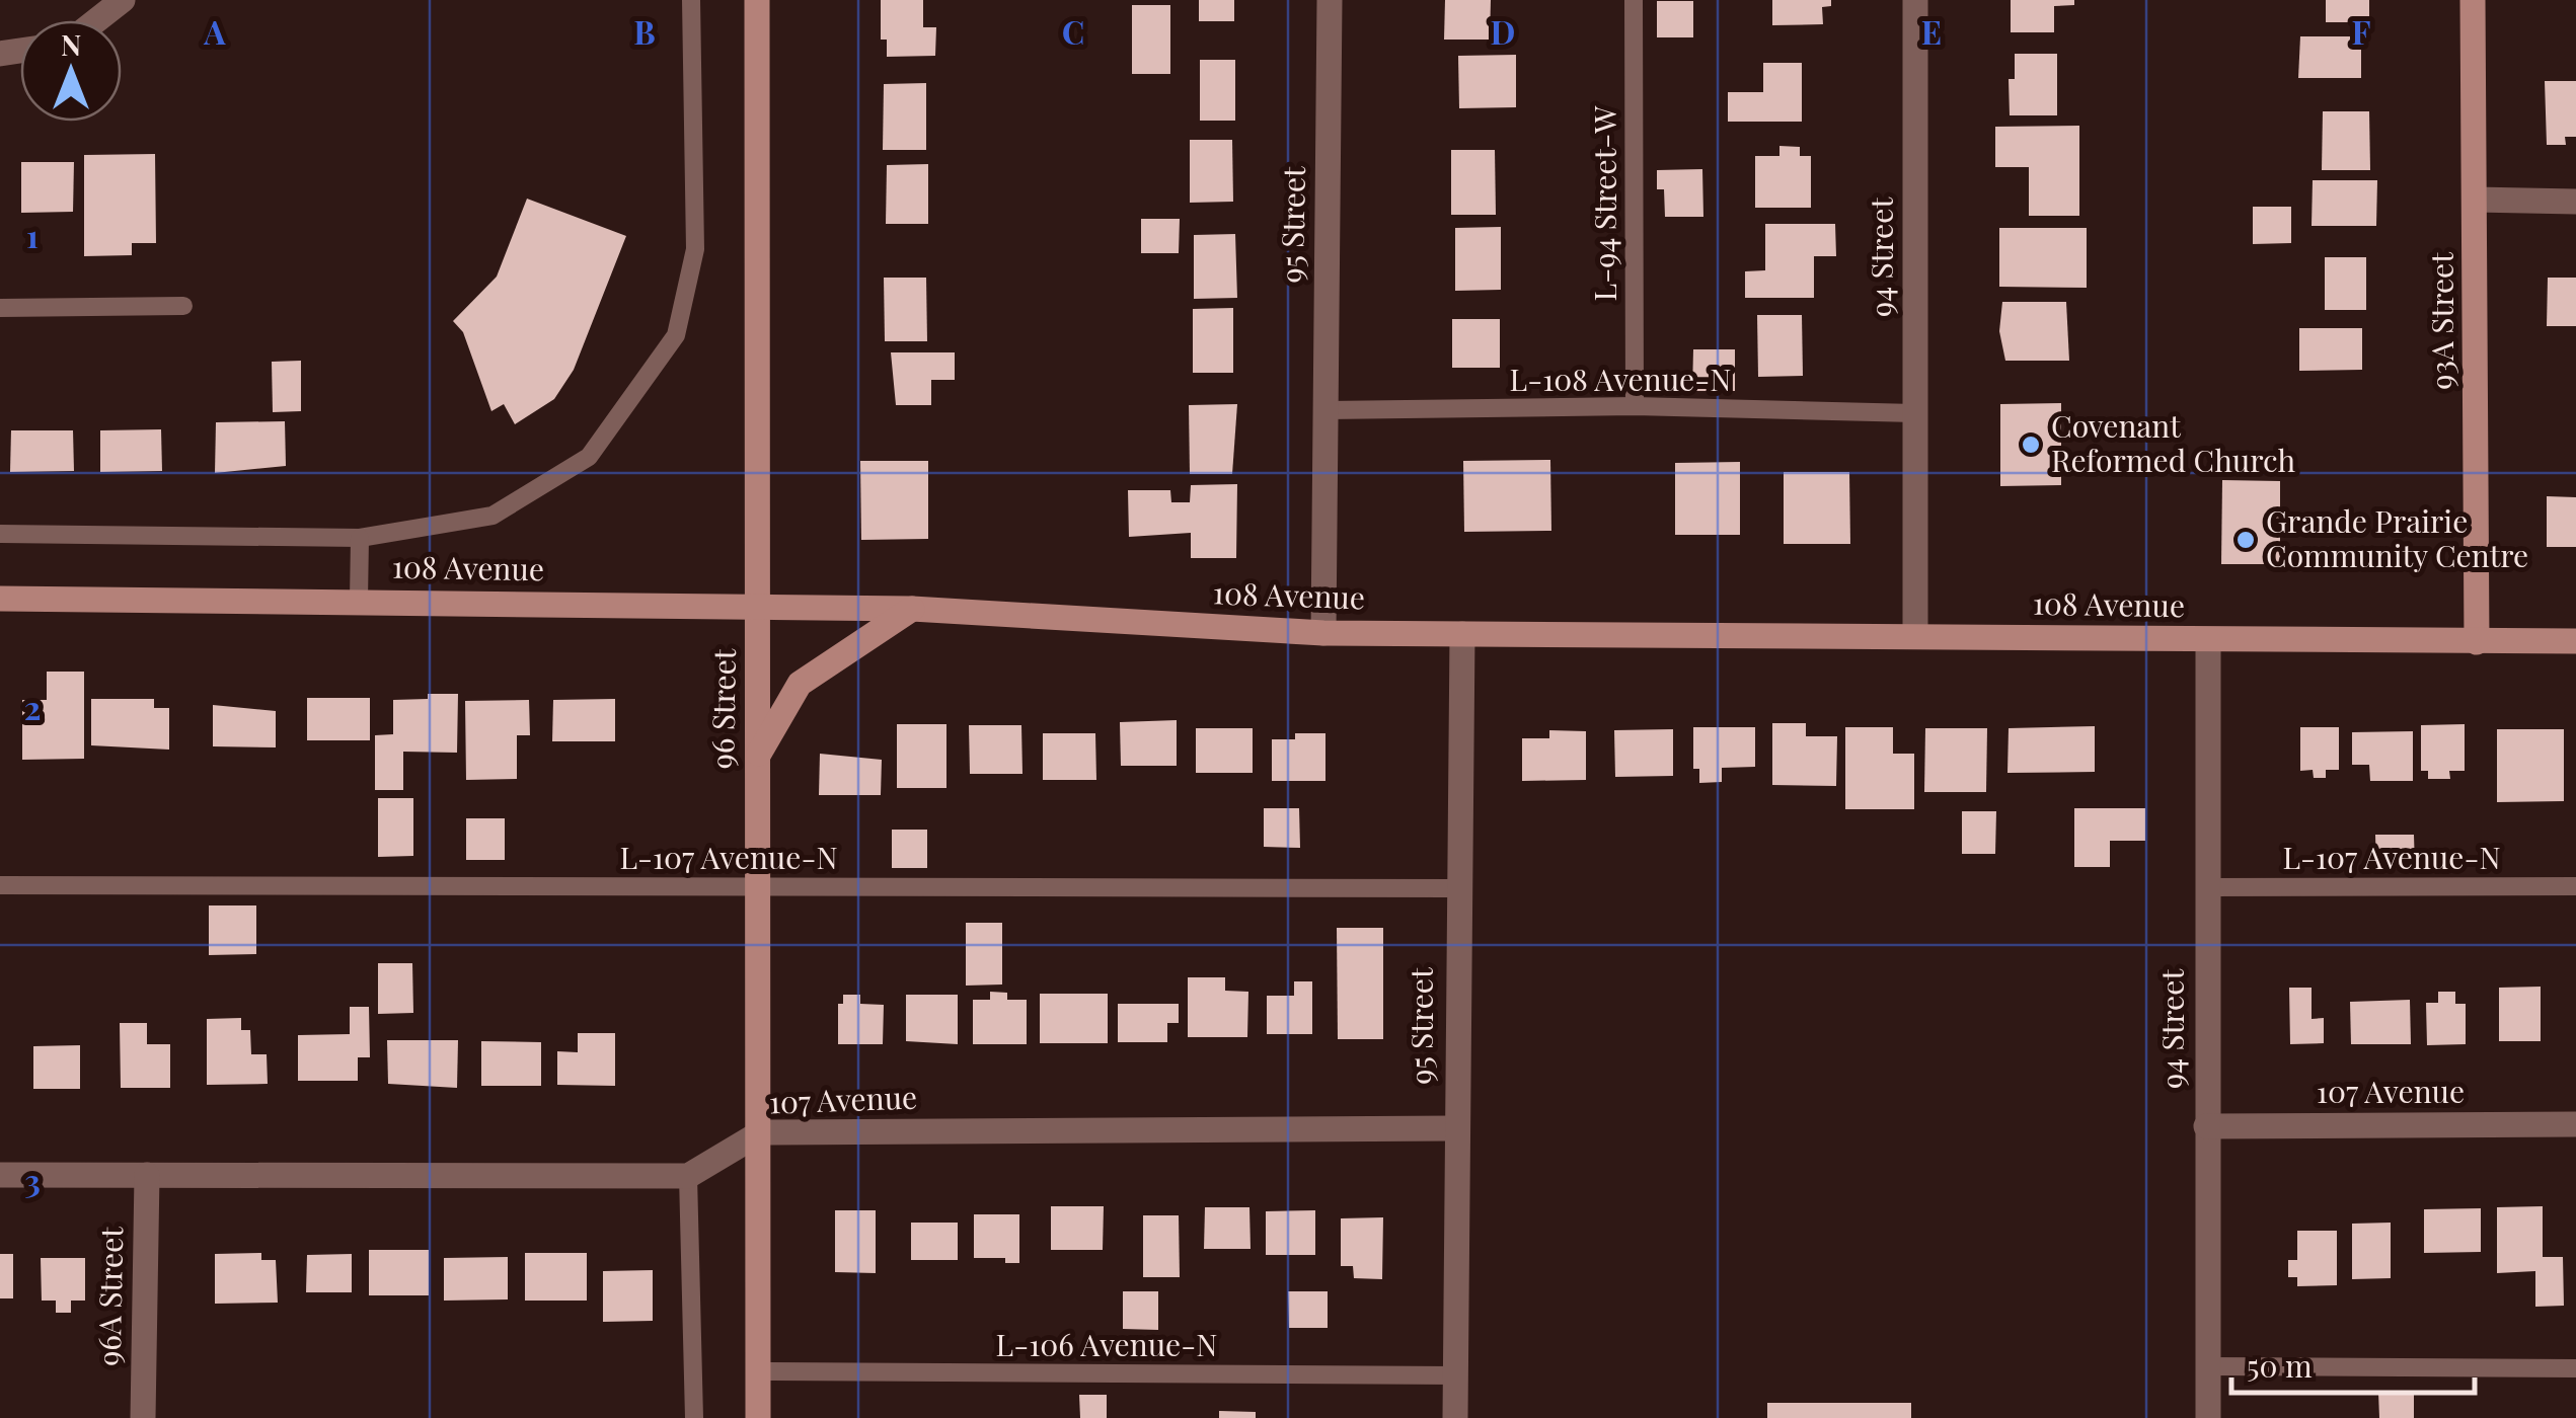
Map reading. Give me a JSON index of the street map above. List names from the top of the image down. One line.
{"streets":{"street":["95 Street","94 Street","93A Street","108 Avenue","96 Street","107 Avenue","96A Street"],"lane":["L-94 Street-W","L-108 Avenue-N","L-107 Avenue-N","L-106 Avenue-N"]},"crossings":[["L-94 Street-W","L-108 Avenue-N"],["95 Street","L-108 Avenue-N"],["95 Street","108 Avenue"],["95 Street","L-107 Avenue-N"],["95 Street","107 Avenue"],["95 Street","L-106 Avenue-N"],["94 Street","L-108 Avenue-N"],["94 Street","108 Avenue"],["94 Street","L-107 Avenue-N"],["94 Street","107 Avenue"],["93A Street","108 Avenue"],["108 Avenue","96 Street"],["96 Street","L-107 Avenue-N"],["96 Street","107 Avenue"],["96 Street","L-106 Avenue-N"]],"places":["Covenant Reformed Church","Grande Prairie Community Centre"],"scale_bar":"50 m","north":"top","grid":{"columns":["A","B","C","D","E","F"],"rows":["1","2","3"]}}
